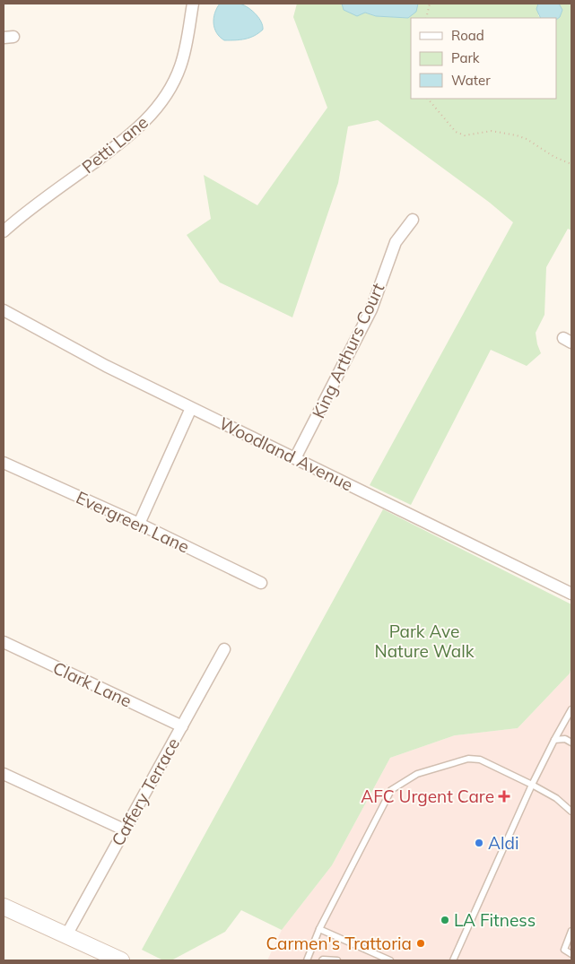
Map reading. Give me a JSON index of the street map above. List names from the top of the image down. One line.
{"streets":{"street":["Petti Lane","King Arthurs Court","Woodland Avenue","Evergreen Lane","Clark Lane","Caffery Terrace"]},"crossings":[["King Arthurs Court","Woodland Avenue"],["Clark Lane","Caffery Terrace"]],"parks":["Park Ave Nature Walk"],"places":{"health":["AFC Urgent Care"],"other":["Aldi","LA Fitness","Carmen's Trattoria"]},"legend":["Road","Park","Water"]}
